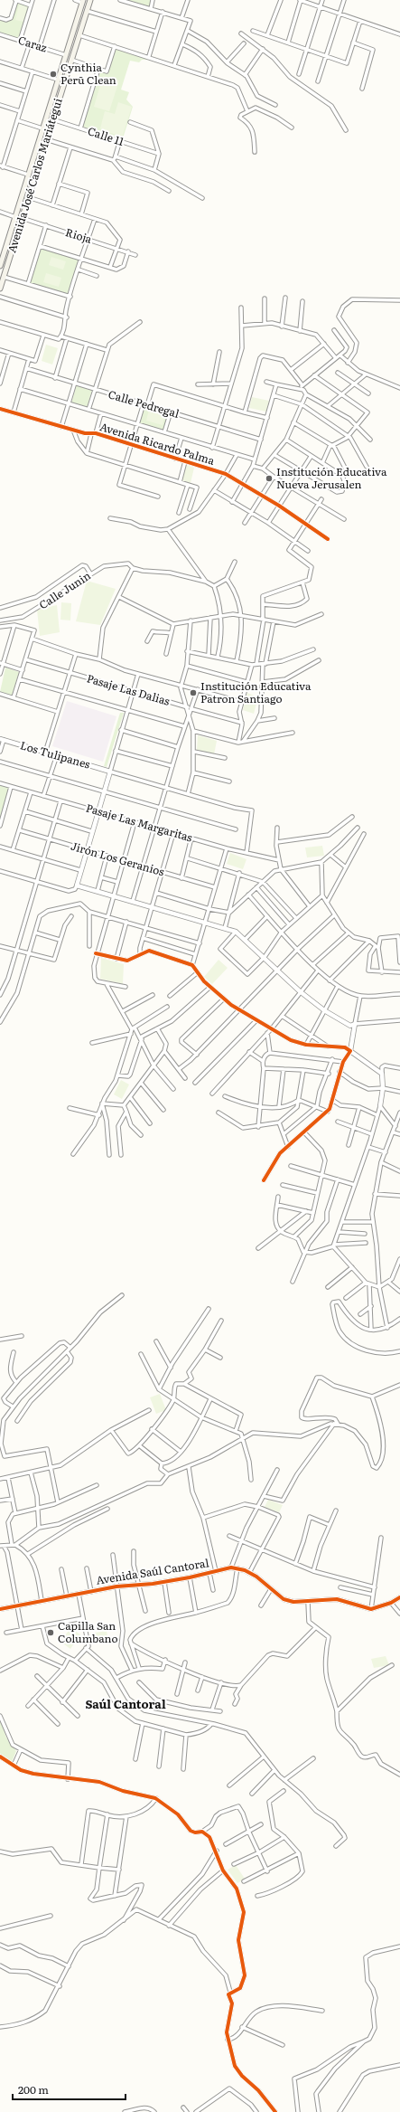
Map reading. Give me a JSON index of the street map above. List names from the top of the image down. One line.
{"streets":{"main road":["Avenida José Carlos Mariátegui"],"street":["Caraz","Calle 11","Rioja","Calle Pedregal","Avenida Ricardo Palma","Calle Junin","Pasaje Las Dalias","Los Tulipanes","Pasaje Las Margaritas","Jirón Los Geranios","Avenida Saúl Cantoral"]},"crossings":[["Caraz","Avenida José Carlos Mariátegui"],["Calle 11","Avenida José Carlos Mariátegui"],["Avenida José Carlos Mariátegui","Rioja"]],"districts":["Saúl Cantoral"],"places":["Cynthia Perū Clean","Institución Educativa Nueva Jerusalen","Institución Educativa Patron Santiago","Capilla San Columbano"],"scale_bar":"200 m"}
